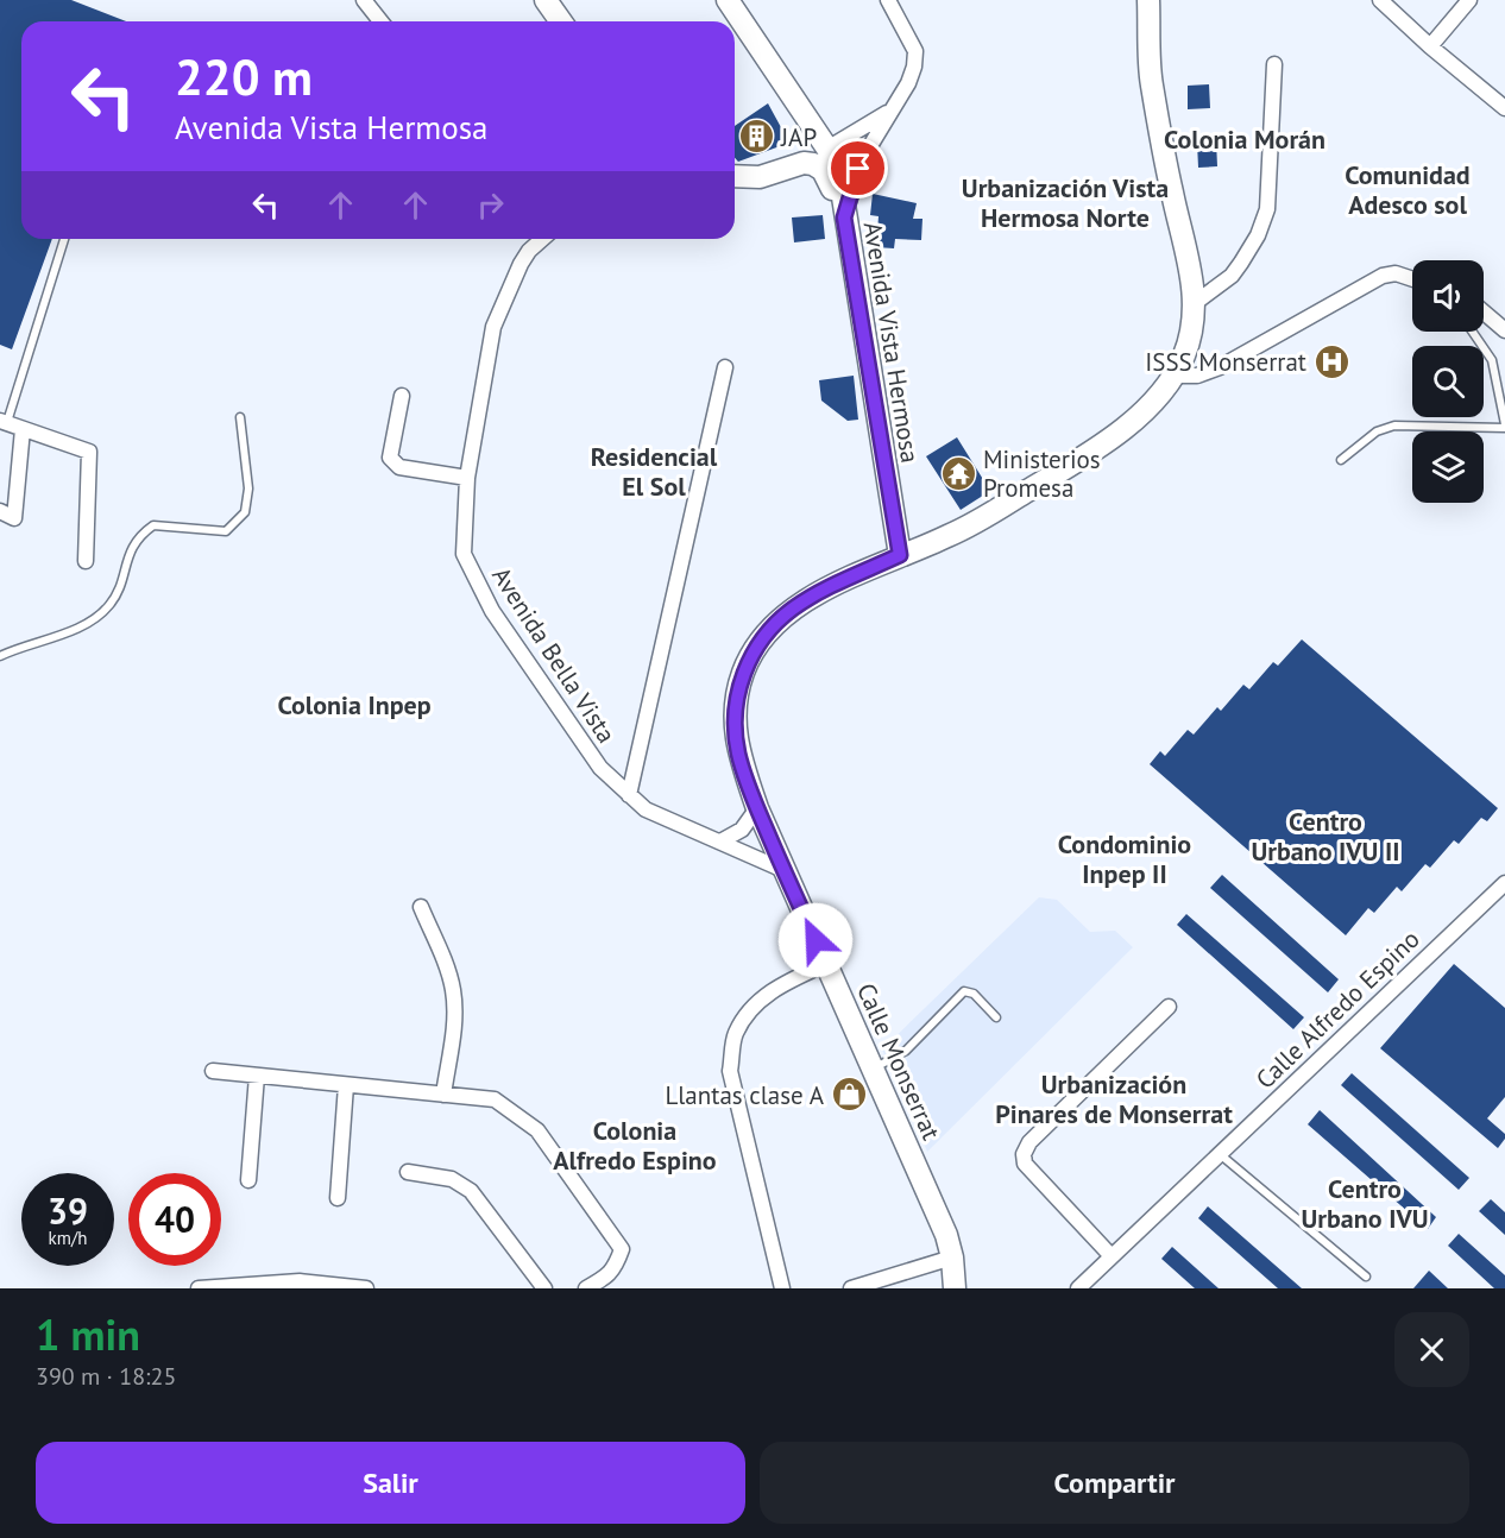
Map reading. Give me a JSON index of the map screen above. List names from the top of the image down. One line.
{"streets":{"street":["Avenida Vista Hermosa","Avenida Bella Vista","Calle Alfredo Espino","Calle Monserrat"]},"crossings":[["Avenida Vista Hermosa","Calle Monserrat"],["Avenida Bella Vista","Calle Monserrat"]],"districts":["Colonia Morán","Comunidad Adesco sol","Urbanización Vista Hermosa Norte","Residencial El Sol","Colonia Inpep","Centro Urbano IVU II","Condominio Inpep II","Urbanización Pinares de Monserrat","Colonia Alfredo Espino","Centro Urbano IVU"],"places":{"building":["JAP"],"hospital":["ISSS Monserrat"],"temple":["Ministerios Promesa"],"shop":["Llantas clase A"]},"page":{"turn":["220 m","Avenida Vista Hermosa"],"speed":"39 km/h","limit":"40","heading":["1 min","390 m · 18:25"],"buttons":["Salir","Compartir"]}}
